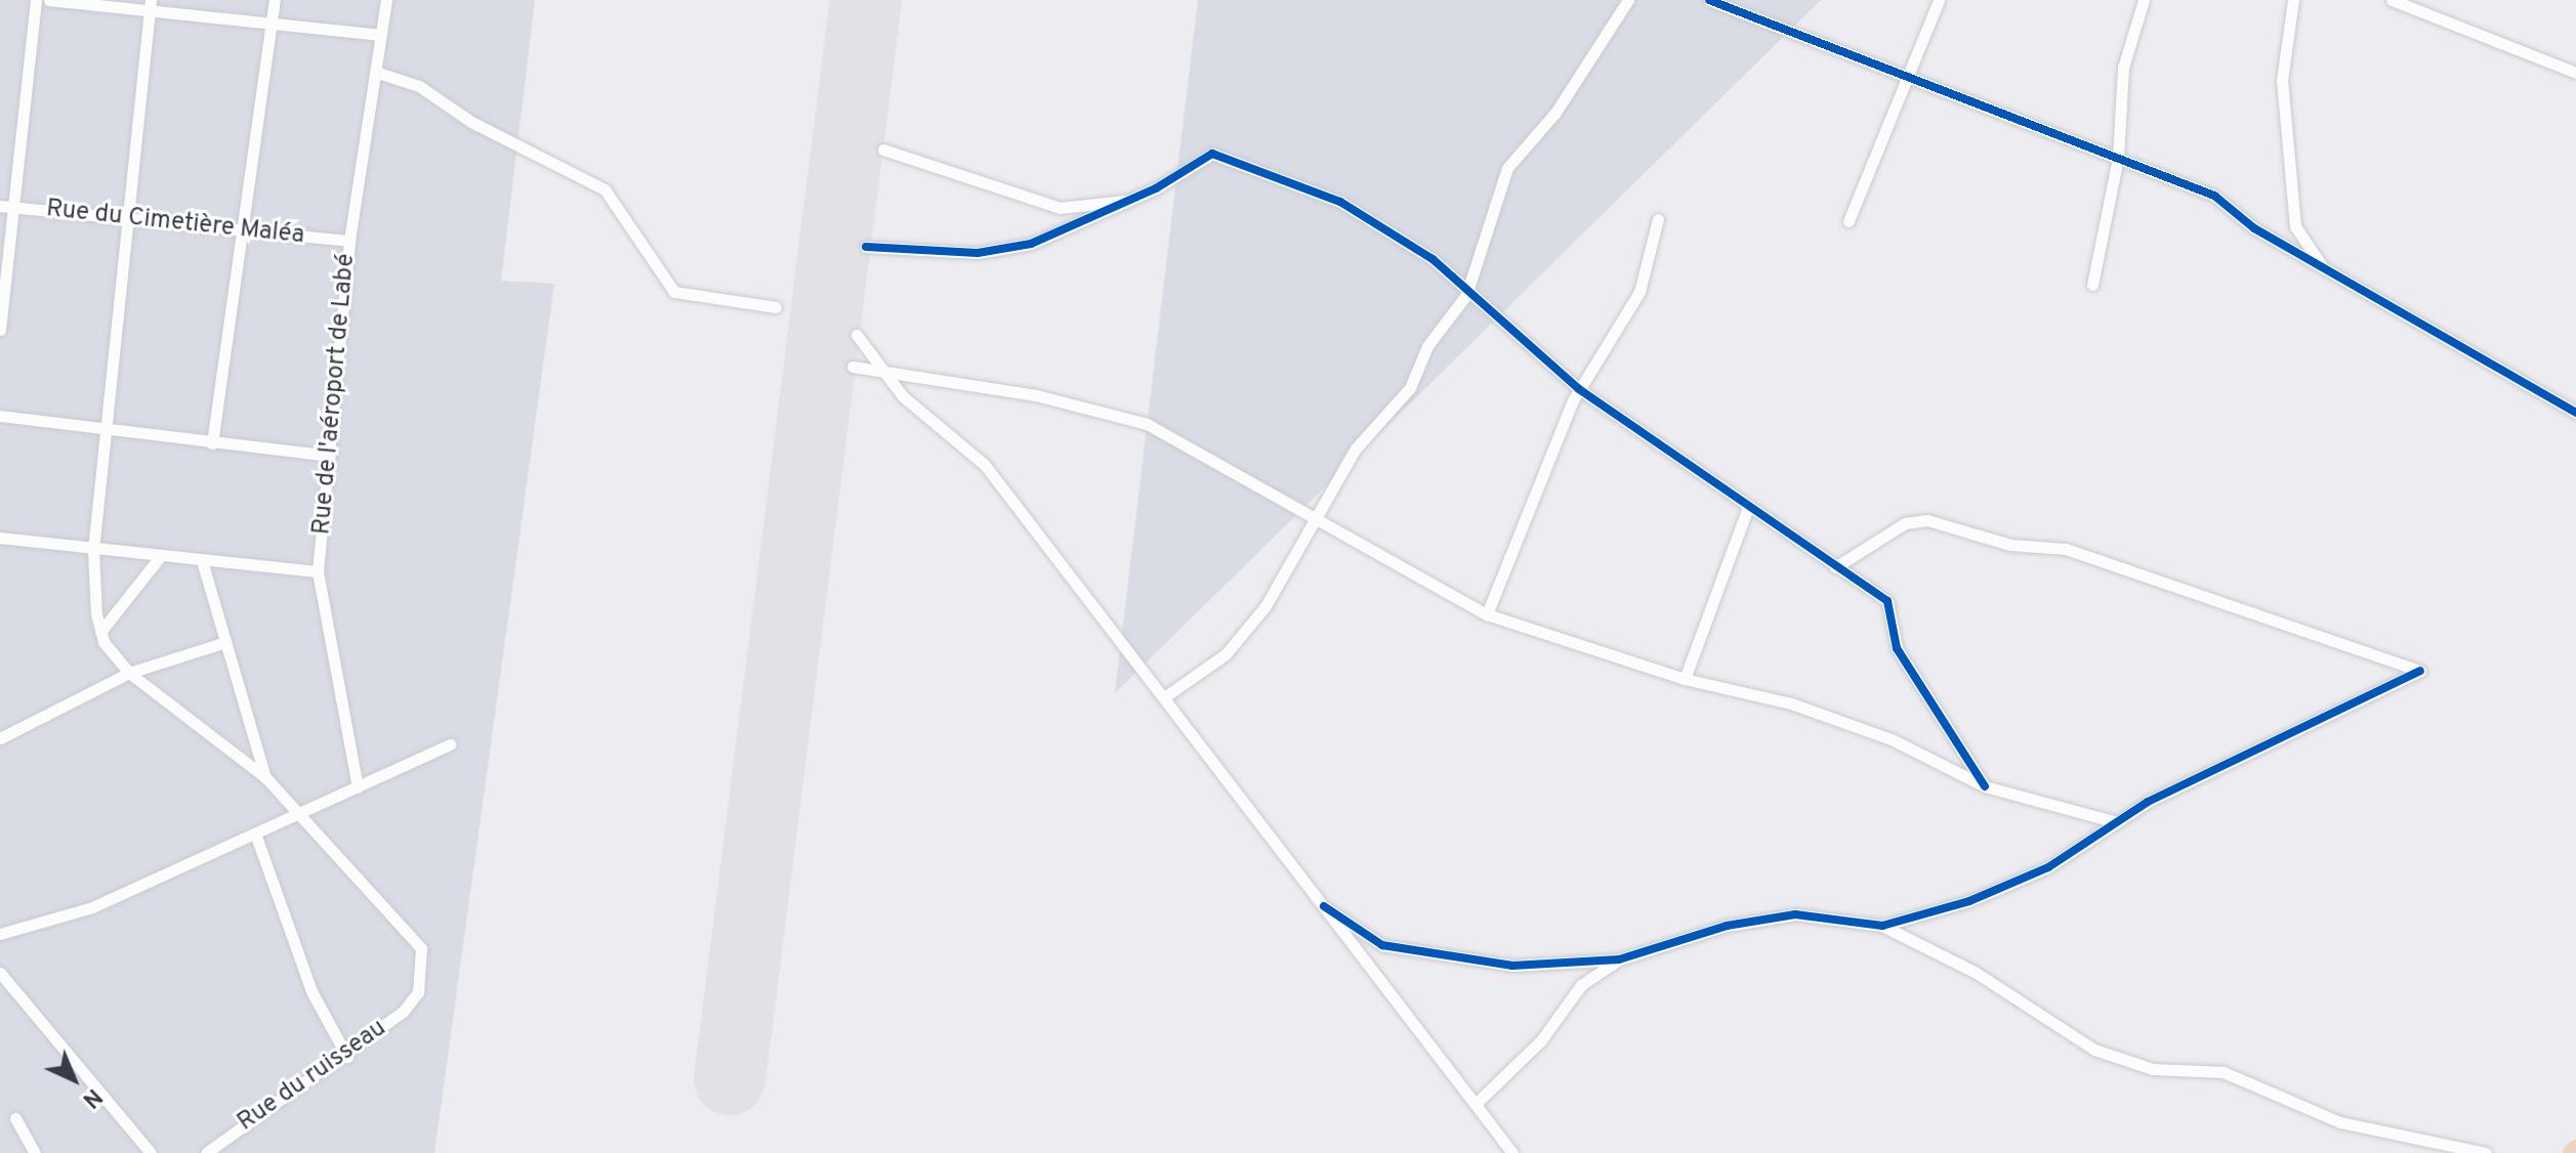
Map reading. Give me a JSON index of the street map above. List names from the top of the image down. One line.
{"streets":{"street":["Rue du Cimetière Maléa","Rue de l'aéroport de Labé","Rue du ruisseau"]},"crossings":[["Rue du Cimetière Maléa","Rue de l'aéroport de Labé"]],"north":"bottom right"}
